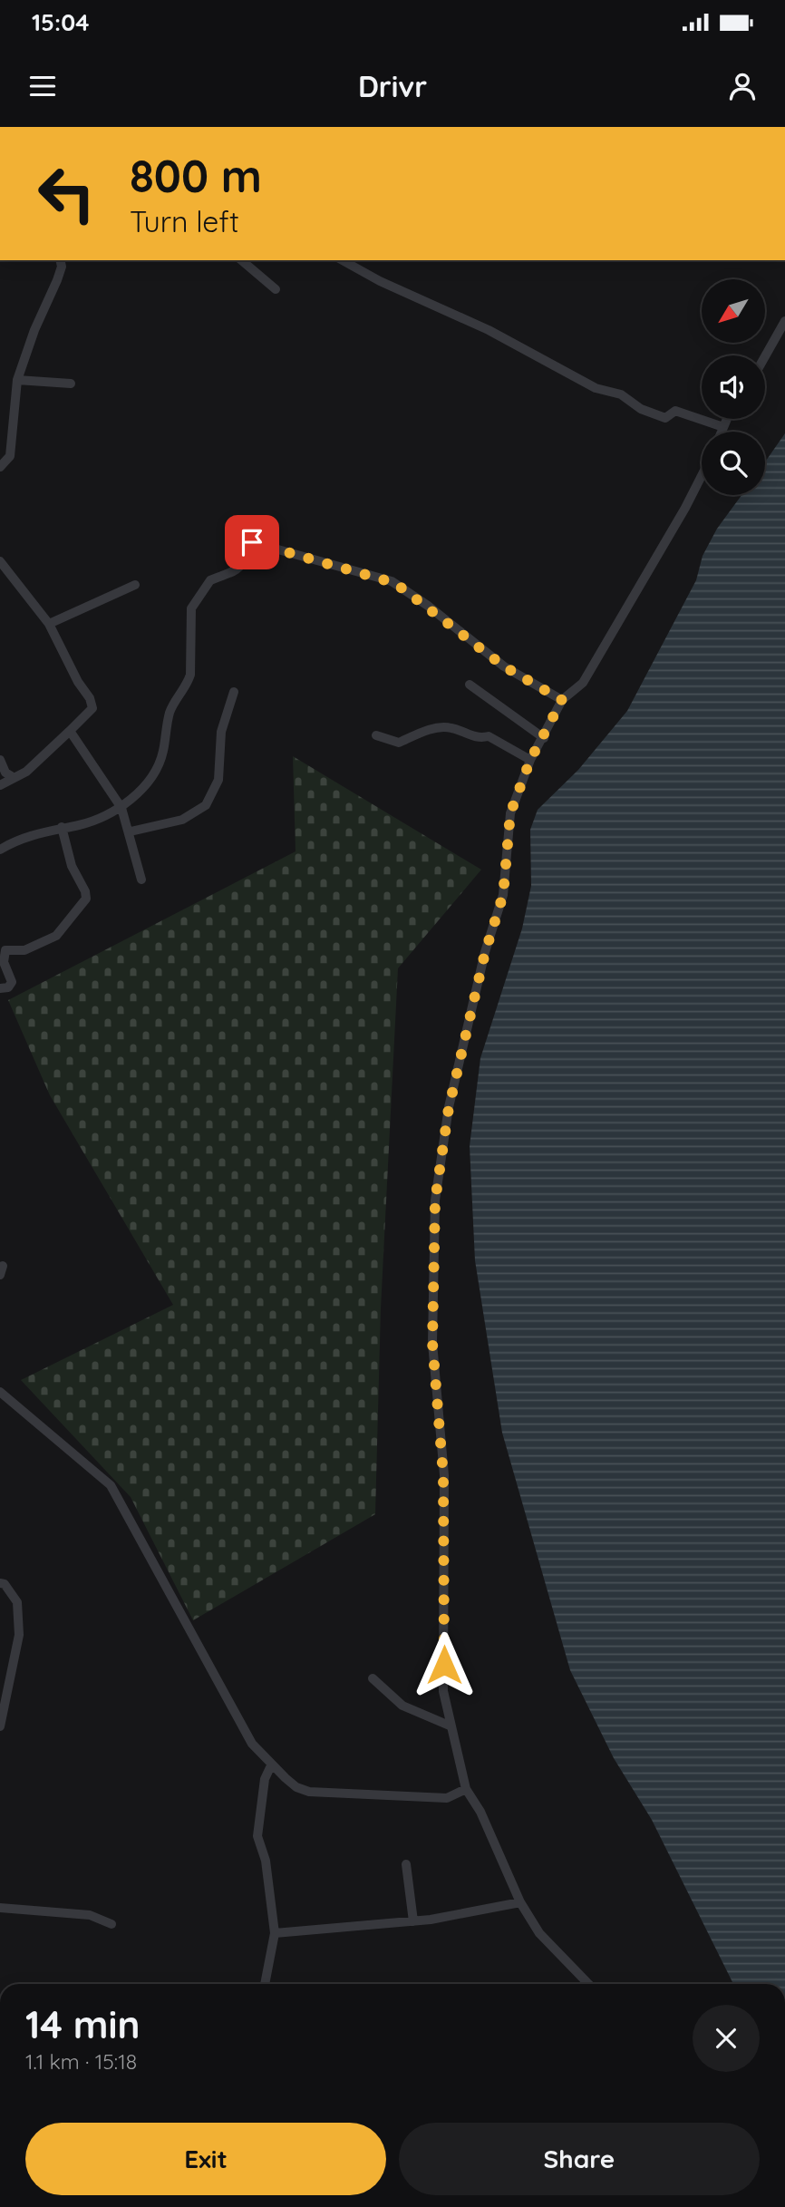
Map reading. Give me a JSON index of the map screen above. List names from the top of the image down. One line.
{"north":"bottom left","page":{"status":"15:04","header":"Drivr","turn":["800 m","Turn left"],"heading":["14 min","1.1 km · 15:18"],"buttons":["Exit","Share"]}}
